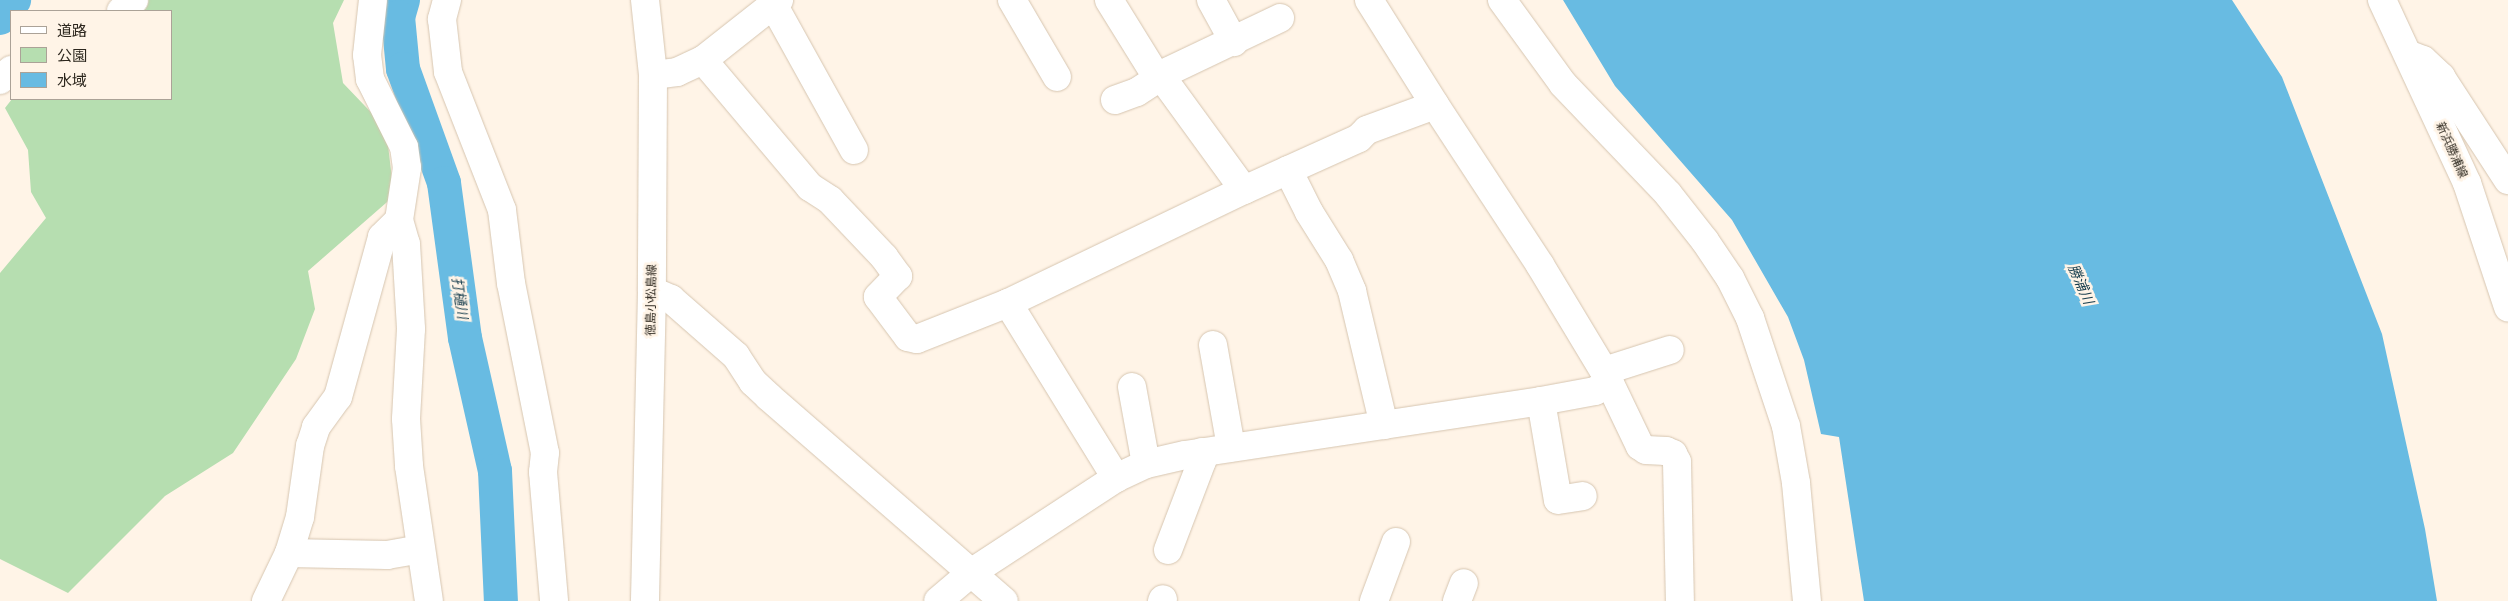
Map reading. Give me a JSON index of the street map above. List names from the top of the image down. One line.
{"streets":{"street":["新浜勝浦線","徳島小松島線"]},"water":["勝浦川","打樋川"],"legend":["道路","公園","水域"]}
